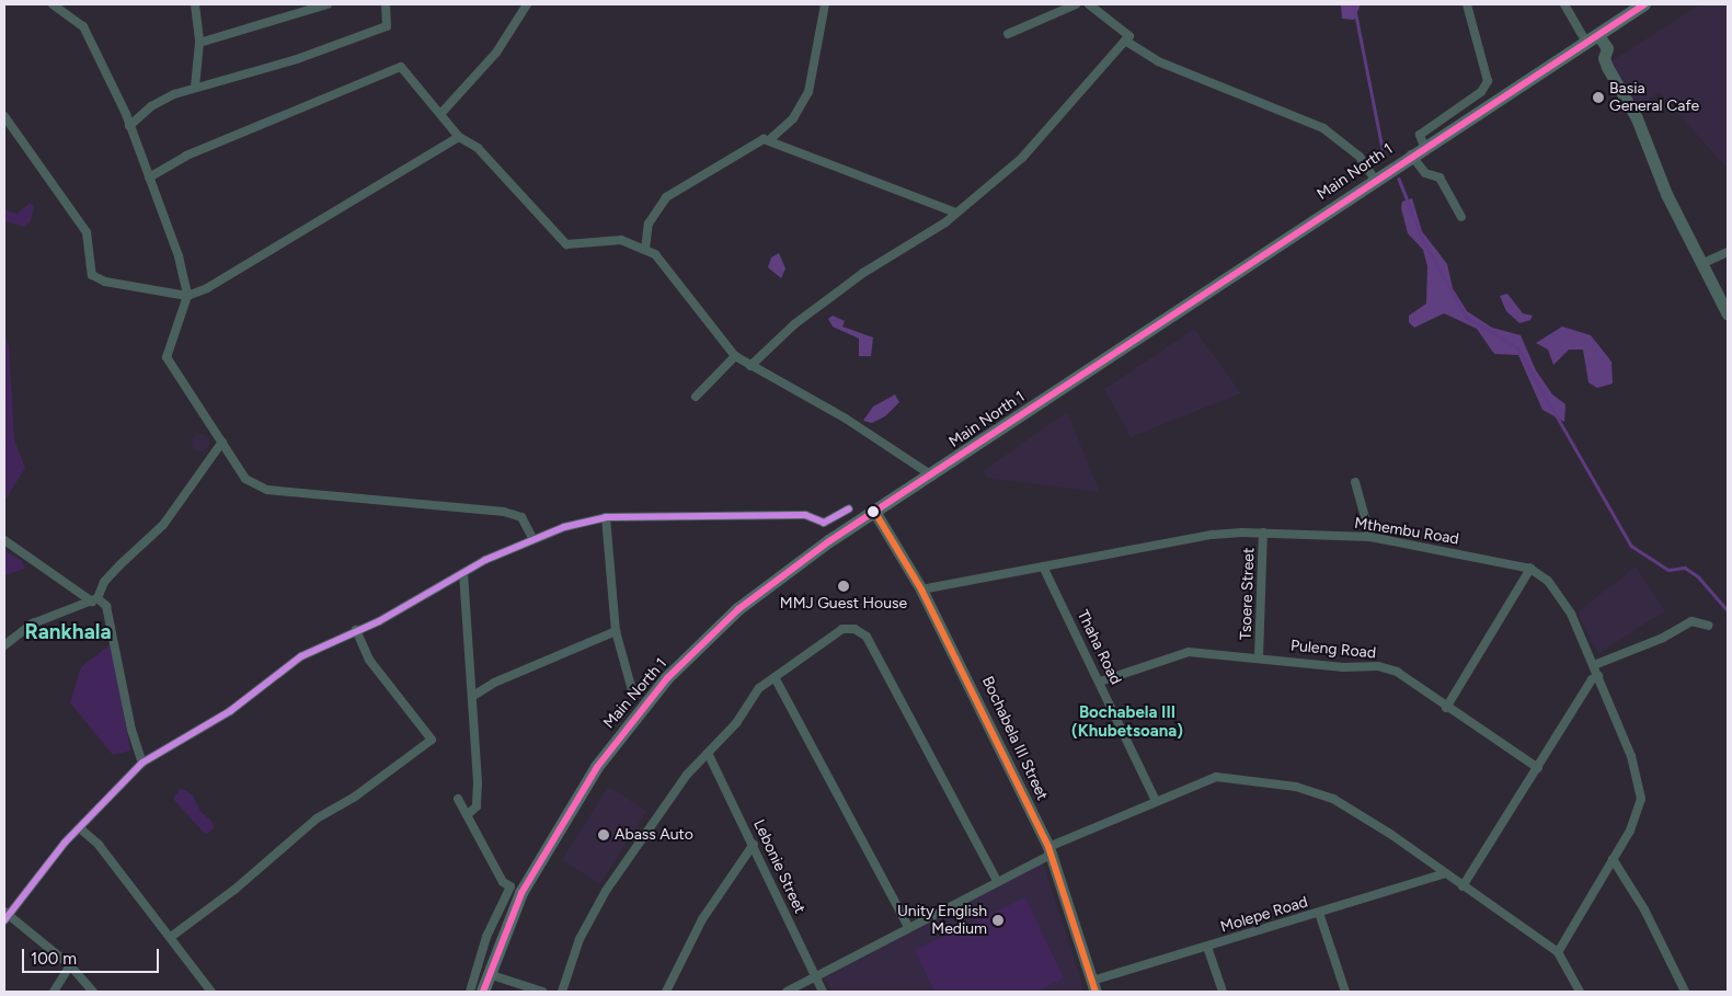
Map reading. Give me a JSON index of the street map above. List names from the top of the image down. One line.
{"streets":{"main road":["Main North 1"],"street":["Mthembu Road","Tsoere Street","Thaha Road","Puleng Road","Bochabela III Street","Lebonie Street","Molepe Road"]},"crossings":[["Main North 1","Bochabela III Street"],["Mthembu Road","Tsoere Street"],["Mthembu Road","Thaha Road"],["Mthembu Road","Bochabela III Street"],["Tsoere Street","Puleng Road"],["Thaha Road","Puleng Road"],["Bochabela III Street","Molepe Road"]],"districts":["Rankhala","Bochabela III (Khubetsoana)"],"places":["Basia General Cafe","MMJ Guest House","Abass Auto","Unity English Medium"],"scale_bar":"100 m"}
